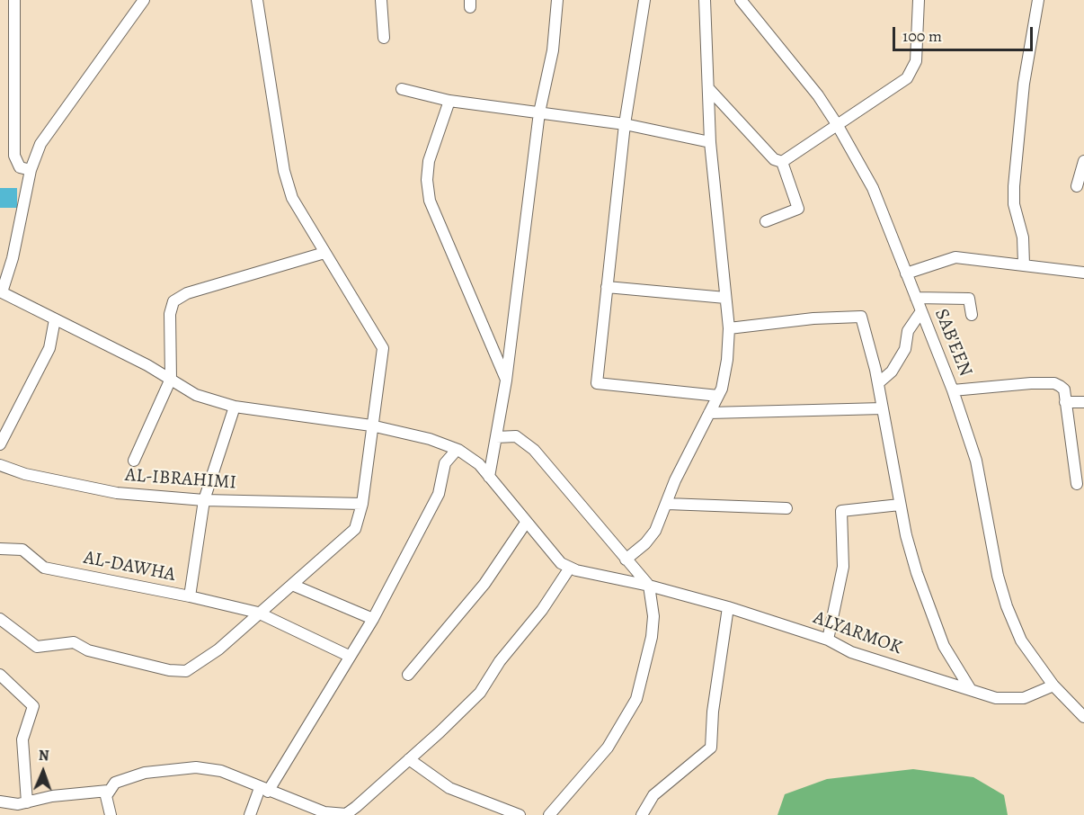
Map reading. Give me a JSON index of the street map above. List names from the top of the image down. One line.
{"streets":{"street":["SAB'EEN","AL-IBRAHIMI","AL-DAWHA","ALYARMOK"]},"crossings":[["SAB'EEN","ALYARMOK"]],"scale_bar":"100 m","north":"top"}
